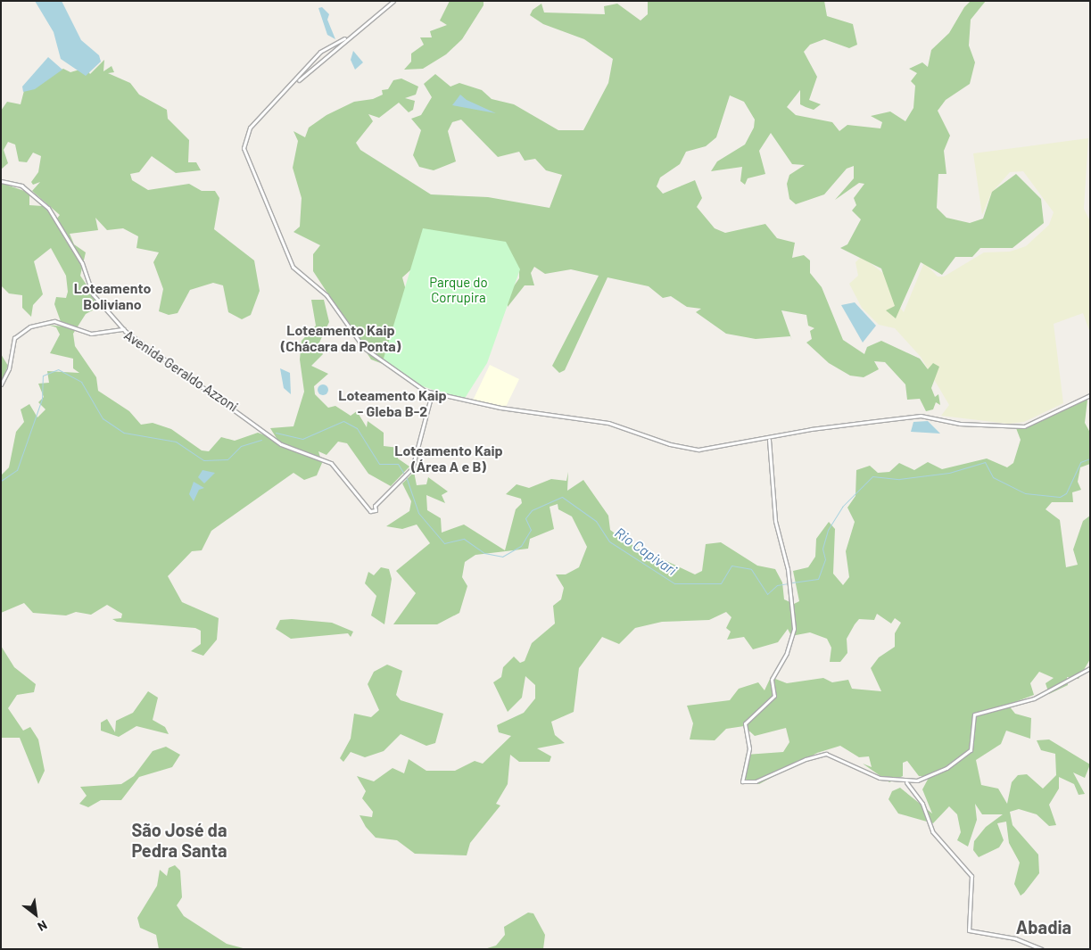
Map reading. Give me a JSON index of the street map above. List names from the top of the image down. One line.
{"streets":{"street":["Avenida Geraldo Azzoni"]},"districts":["Loteamento Boliviano","Loteamento Kaip (Chácara da Ponta)","Loteamento Kaip - Gleba B-2","Loteamento Kaip (Área A e B)","São José da Pedra Santa","Abadia"],"water":["Rio Capivari"],"parks":["Parque do Corrupira"],"north":"bottom right"}
